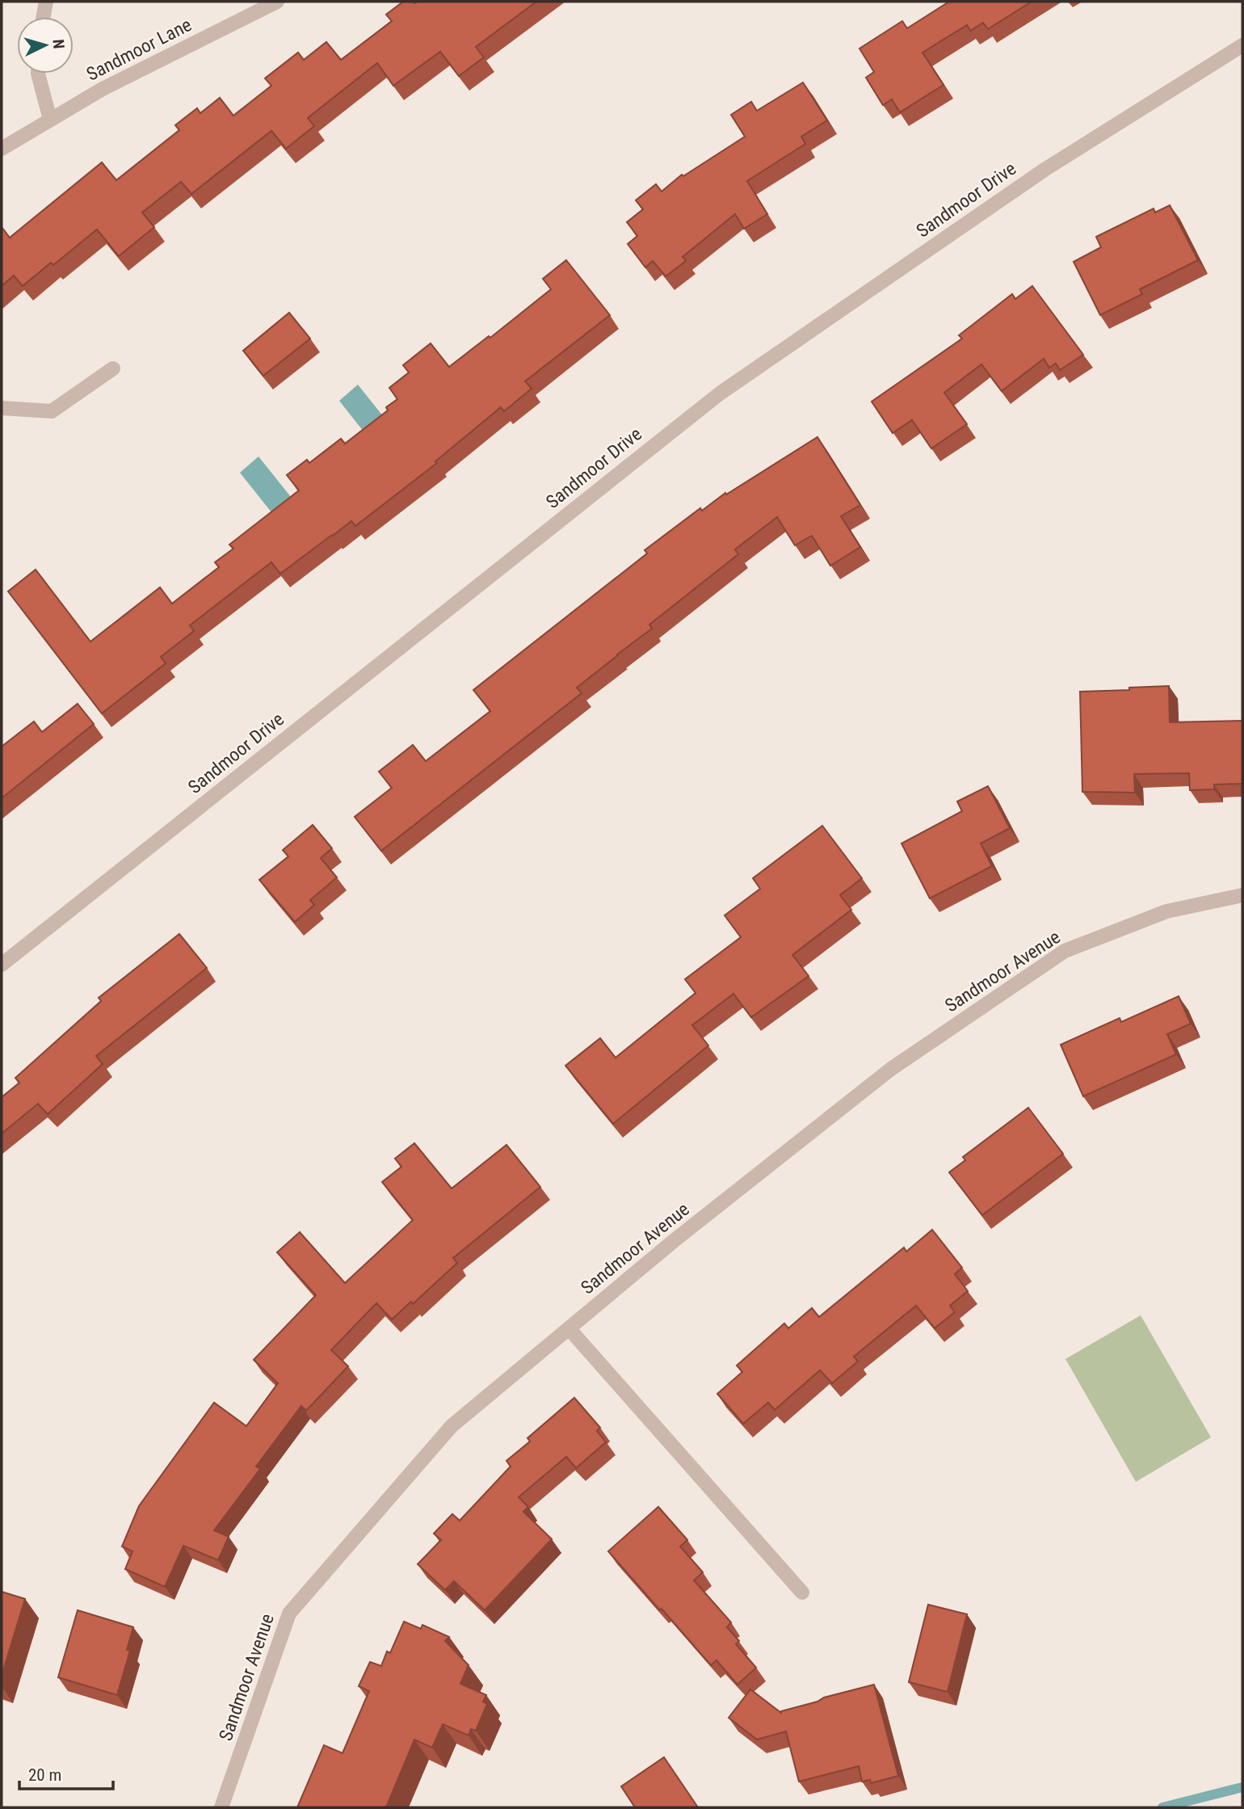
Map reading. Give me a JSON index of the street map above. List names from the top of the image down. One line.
{"streets":{"street":["Sandmoor Lane","Sandmoor Drive","Sandmoor Avenue"]},"scale_bar":"20 m","north":"right"}
